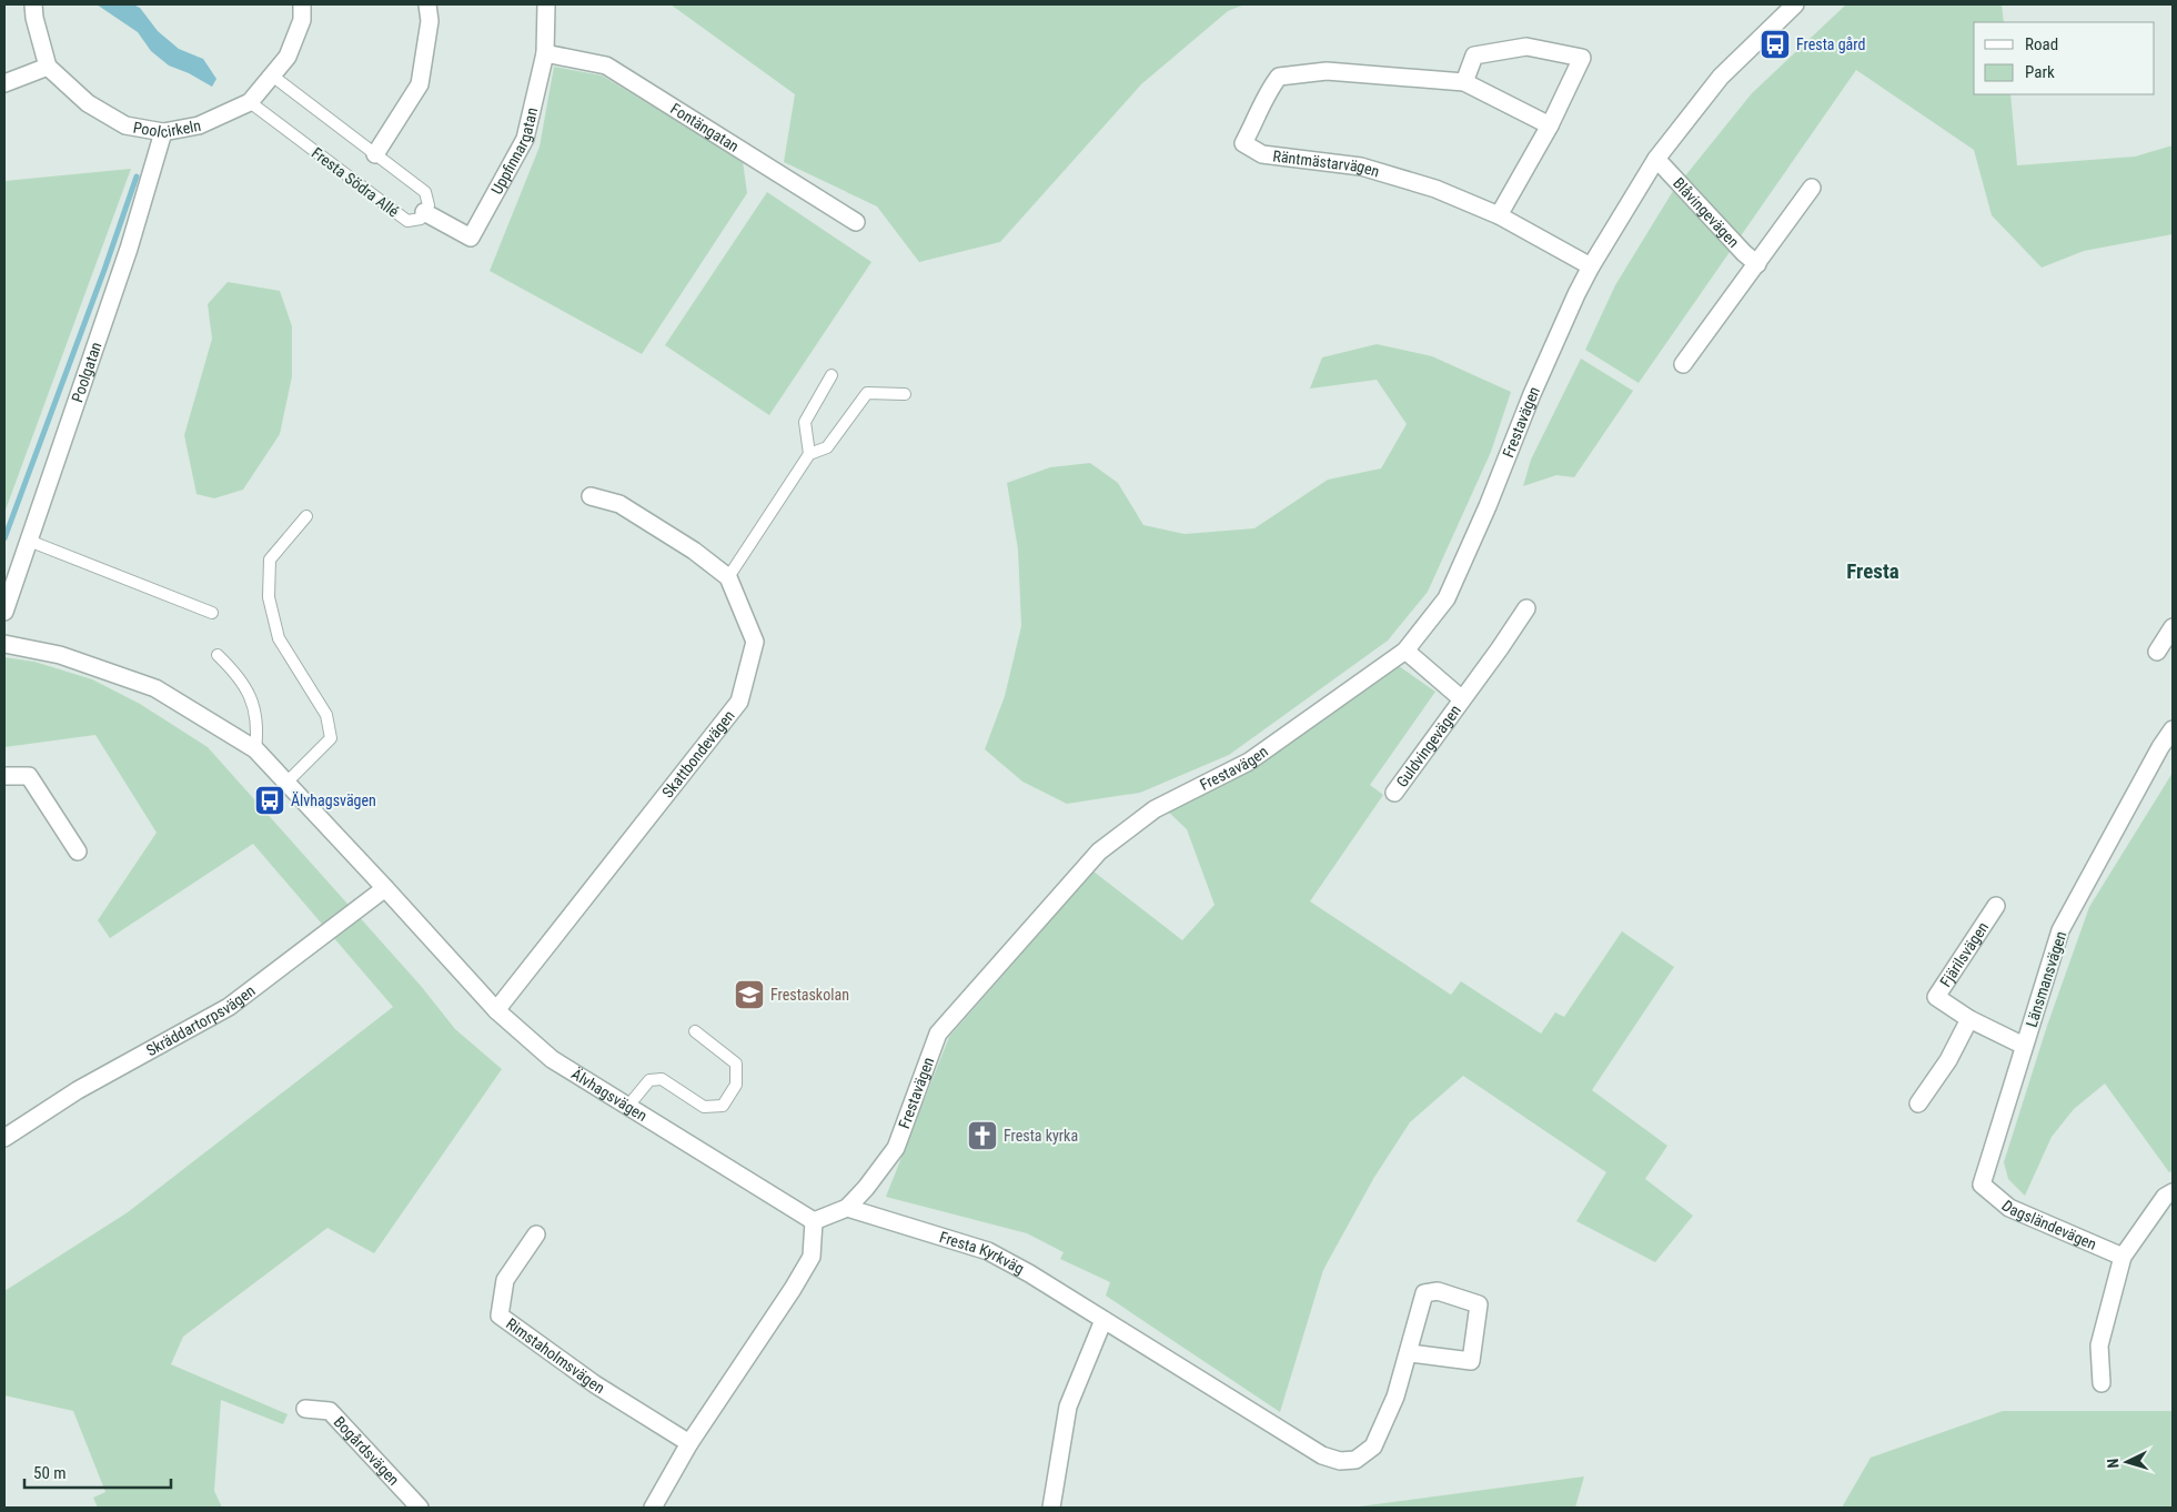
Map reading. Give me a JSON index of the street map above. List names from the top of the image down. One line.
{"streets":{"street":["Poolcirkeln","Fontängatan","Uppfinnargatan","Räntmästarvägen","Blåvingevägen","Poolgatan","Frestavägen","Guldvingevägen","Skattbondevägen","Fjärilsvägen","Länsmansvägen","Skräddartorpsvägen","Älvhagsvägen","Dagsländevägen","Fresta Kyrkväg","Rimstaholmsvägen","Bogårdsvägen"],"lane":["Fresta Södra Allé"]},"crossings":[["Poolcirkeln","Fresta Södra Allé"],["Poolcirkeln","Poolgatan"],["Fontängatan","Uppfinnargatan"],["Uppfinnargatan","Fresta Södra Allé"],["Räntmästarvägen","Frestavägen"],["Blåvingevägen","Frestavägen"],["Frestavägen","Guldvingevägen"],["Frestavägen","Älvhagsvägen"],["Frestavägen","Fresta Kyrkväg"],["Skattbondevägen","Älvhagsvägen"],["Fjärilsvägen","Länsmansvägen"],["Länsmansvägen","Dagsländevägen"],["Skräddartorpsvägen","Älvhagsvägen"]],"districts":["Fresta"],"places":{"bus stop":["Fresta gård","Älvhagsvägen"],"school or university":["Frestaskolan"],"church":["Fresta kyrka"]},"legend":["Road","Park"],"scale_bar":"50 m","north":"left"}
